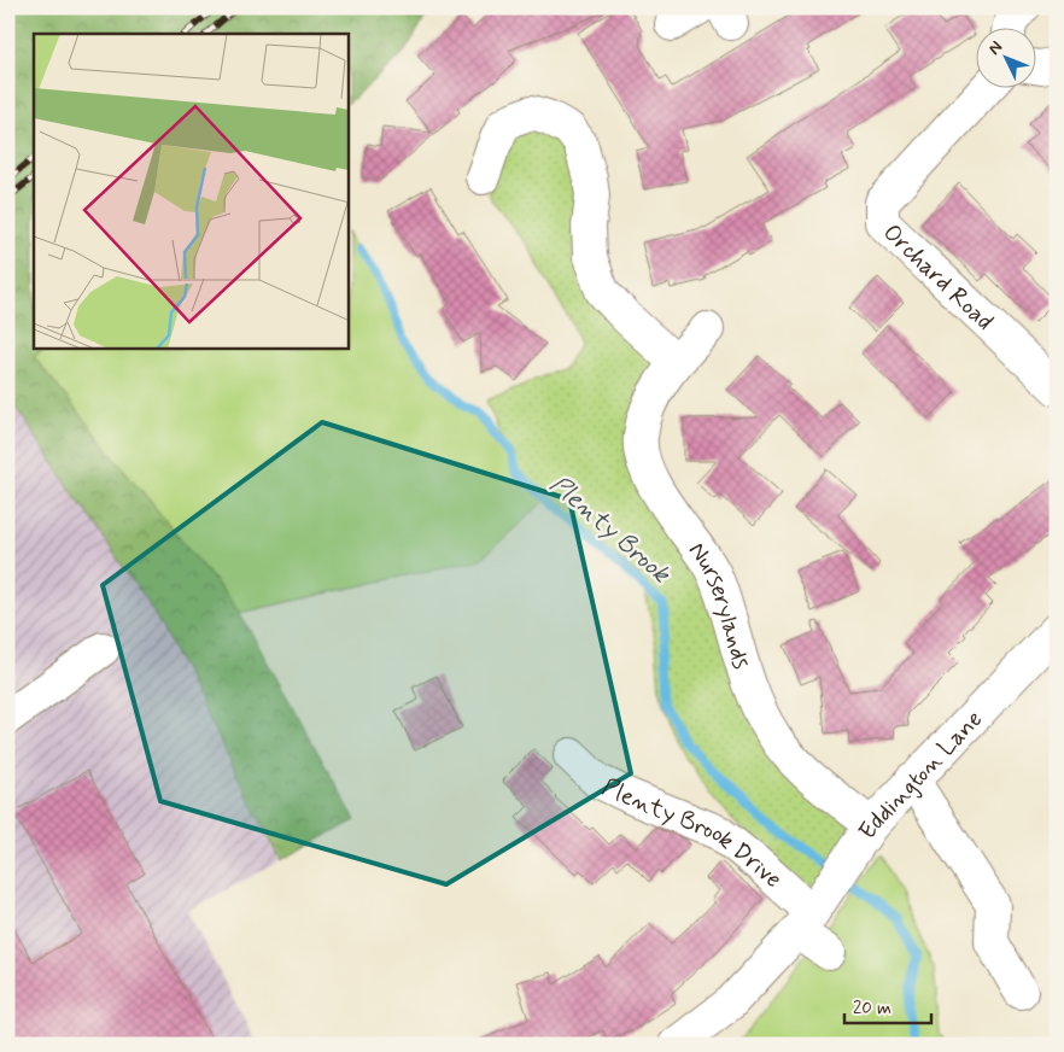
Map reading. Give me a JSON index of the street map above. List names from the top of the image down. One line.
{"streets":{"street":["Orchard Road","Nurserylands","Eddington Lane","Plenty Brook Drive"]},"crossings":[["Nurserylands","Eddington Lane"],["Eddington Lane","Plenty Brook Drive"]],"water":["Plenty Brook"],"scale_bar":"20 m","north":"top left"}
